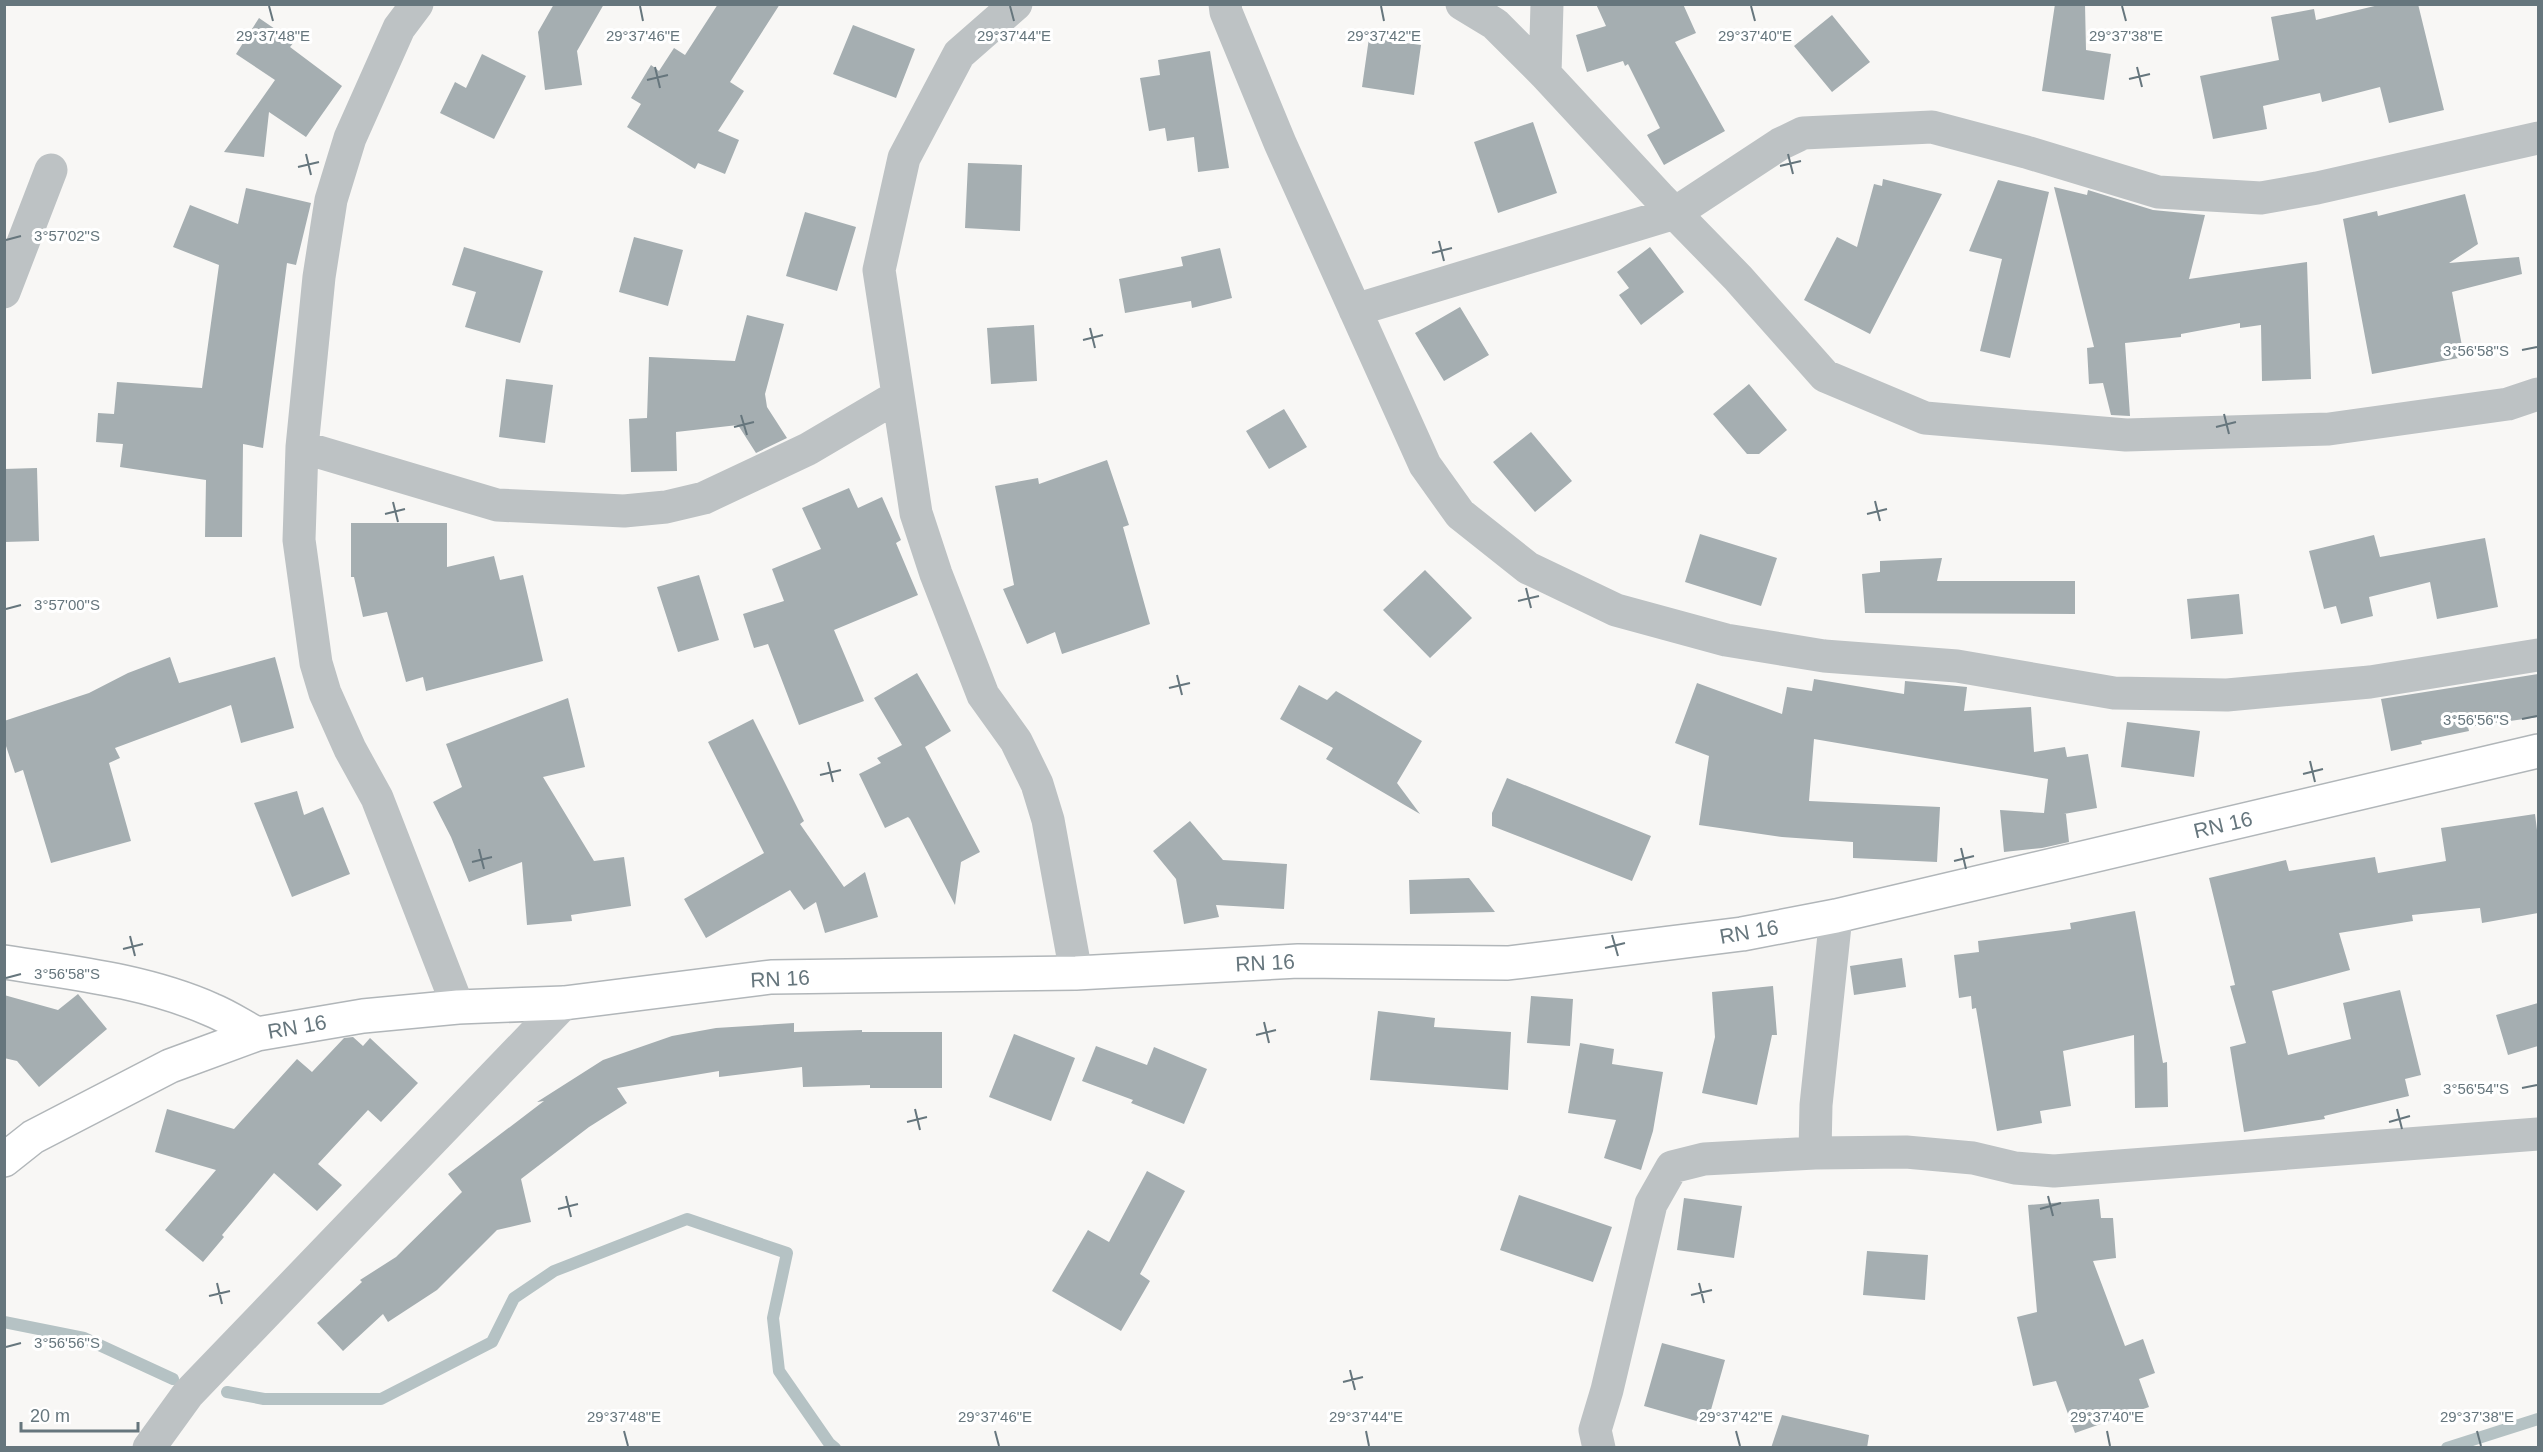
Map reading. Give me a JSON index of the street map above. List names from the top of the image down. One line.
{"streets":{"main road":["RN 16"]},"scale_bar":"20 m","coordinates":["29°37'48\"E","29°37'46\"E","29°37'44\"E","29°37'42\"E","29°37'40\"E","29°37'38\"E","3°57'02\"S","3°56'58\"S","3°57'00\"S","3°56'56\"S","3°56'54\"S"]}
